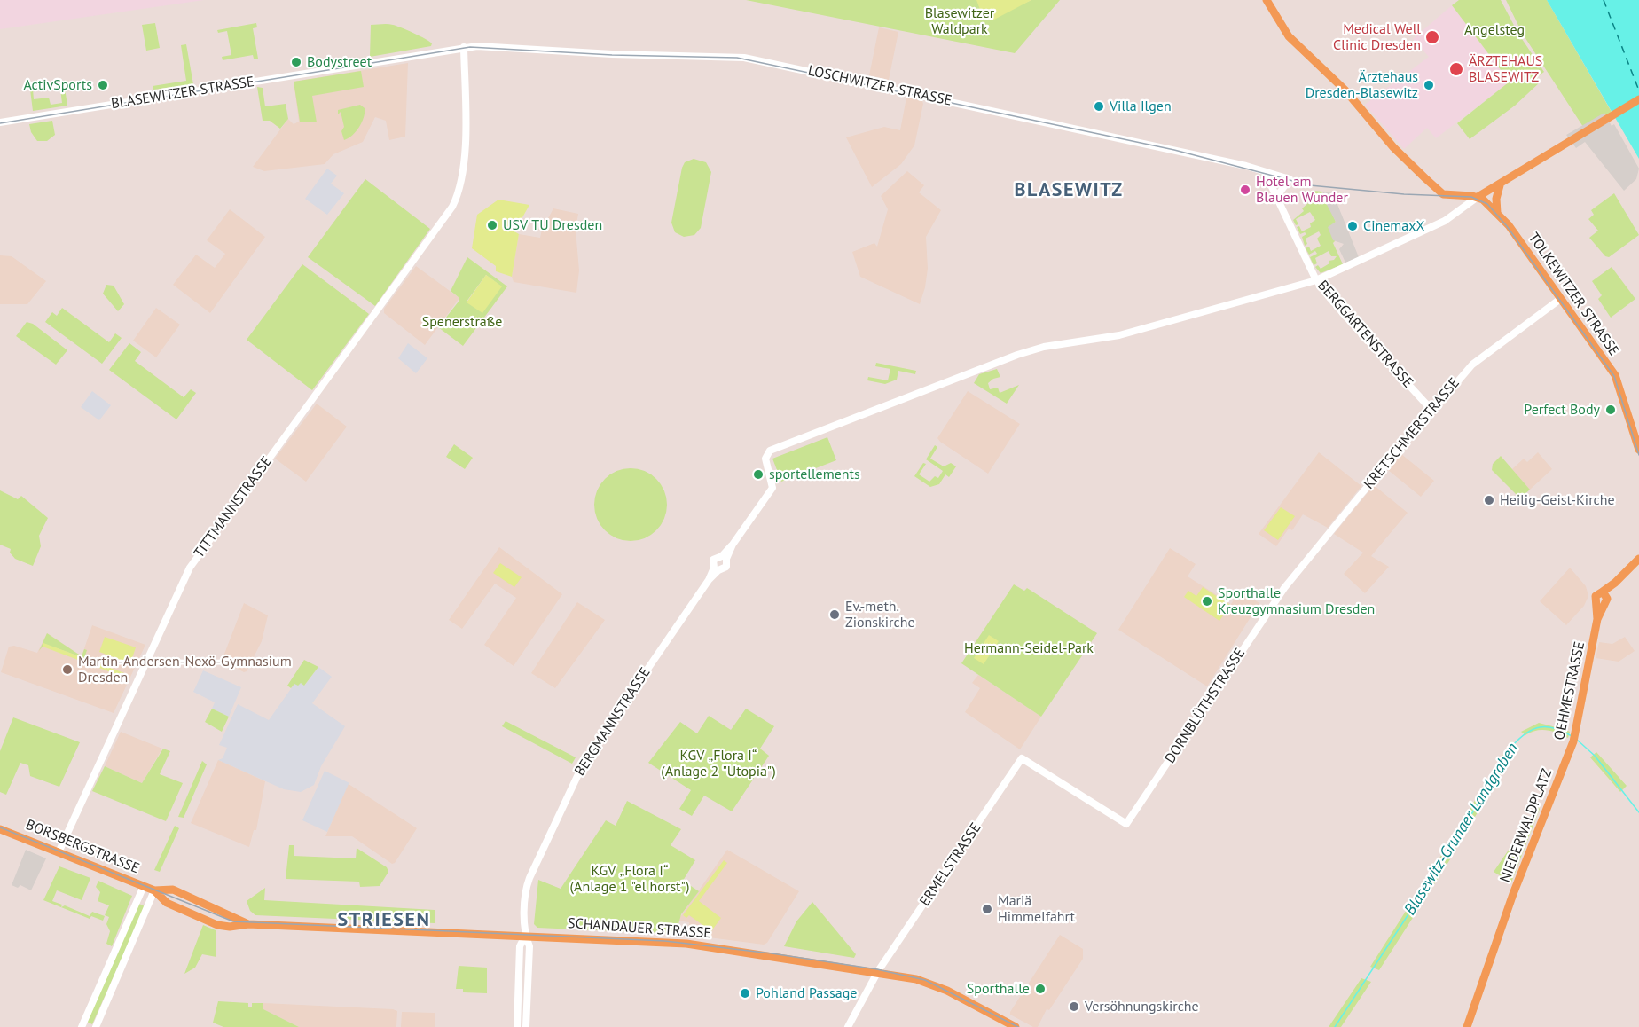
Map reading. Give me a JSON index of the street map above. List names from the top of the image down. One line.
{"streets":{"main road":["TOLKEWITZER STRASSE","OEHMESTRASSE","NIEDERWALDPLATZ","BORSBERGSTRASSE","SCHANDAUER STRASSE"],"street":["LOSCHWITZER STRASSE","BLASEWITZER STRASSE","BERGGARTENSTRASSE","KRETSCHMERSTRASSE","TITTMANNSTRASSE","DORNBLÜTHSTRASSE","BERGMANNSTRASSE","ERMELSTRASSE"]},"crossings":[["LOSCHWITZER STRASSE","BLASEWITZER STRASSE"],["LOSCHWITZER STRASSE","BERGGARTENSTRASSE"],["LOSCHWITZER STRASSE","TITTMANNSTRASSE"],["TOLKEWITZER STRASSE","KRETSCHMERSTRASSE"],["BERGGARTENSTRASSE","KRETSCHMERSTRASSE"],["BERGGARTENSTRASSE","BERGMANNSTRASSE"],["KRETSCHMERSTRASSE","DORNBLÜTHSTRASSE"],["TITTMANNSTRASSE","BORSBERGSTRASSE"],["OEHMESTRASSE","NIEDERWALDPLATZ"],["DORNBLÜTHSTRASSE","ERMELSTRASSE"],["BERGMANNSTRASSE","SCHANDAUER STRASSE"],["BORSBERGSTRASSE","SCHANDAUER STRASSE"],["ERMELSTRASSE","SCHANDAUER STRASSE"]],"districts":["BLASEWITZ","STRIESEN"],"water":["Blasewitz‐Grunaer Landgraben"],"parks":["Blasewitzer Waldpark","Angelsteg","Spenerstraße","Hermann-Seidel-Park","KGV „Flora I“ (Anlage 2 \"Utopia\")","KGV „Flora I“ (Anlage 1 \"el horst\")"],"places":["Medical Well Clinic Dresden","Bodystreet","ÄRZTEHAUS BLASEWITZ","ActivSports","Ärztehaus Dresden-Blasewitz","Villa Ilgen","Hotel am Blauen Wunder","USV TU Dresden","CinemaxX","Perfect Body","sportellements","Heilig-Geist-Kirche","Sporthalle Kreuzgymnasium Dresden","Ev.-meth. Zionskirche","Martin-Andersen-Nexö-Gymnasium Dresden","Mariä Himmelfahrt","Sporthalle","Pohland Passage","Versöhnungskirche"]}
